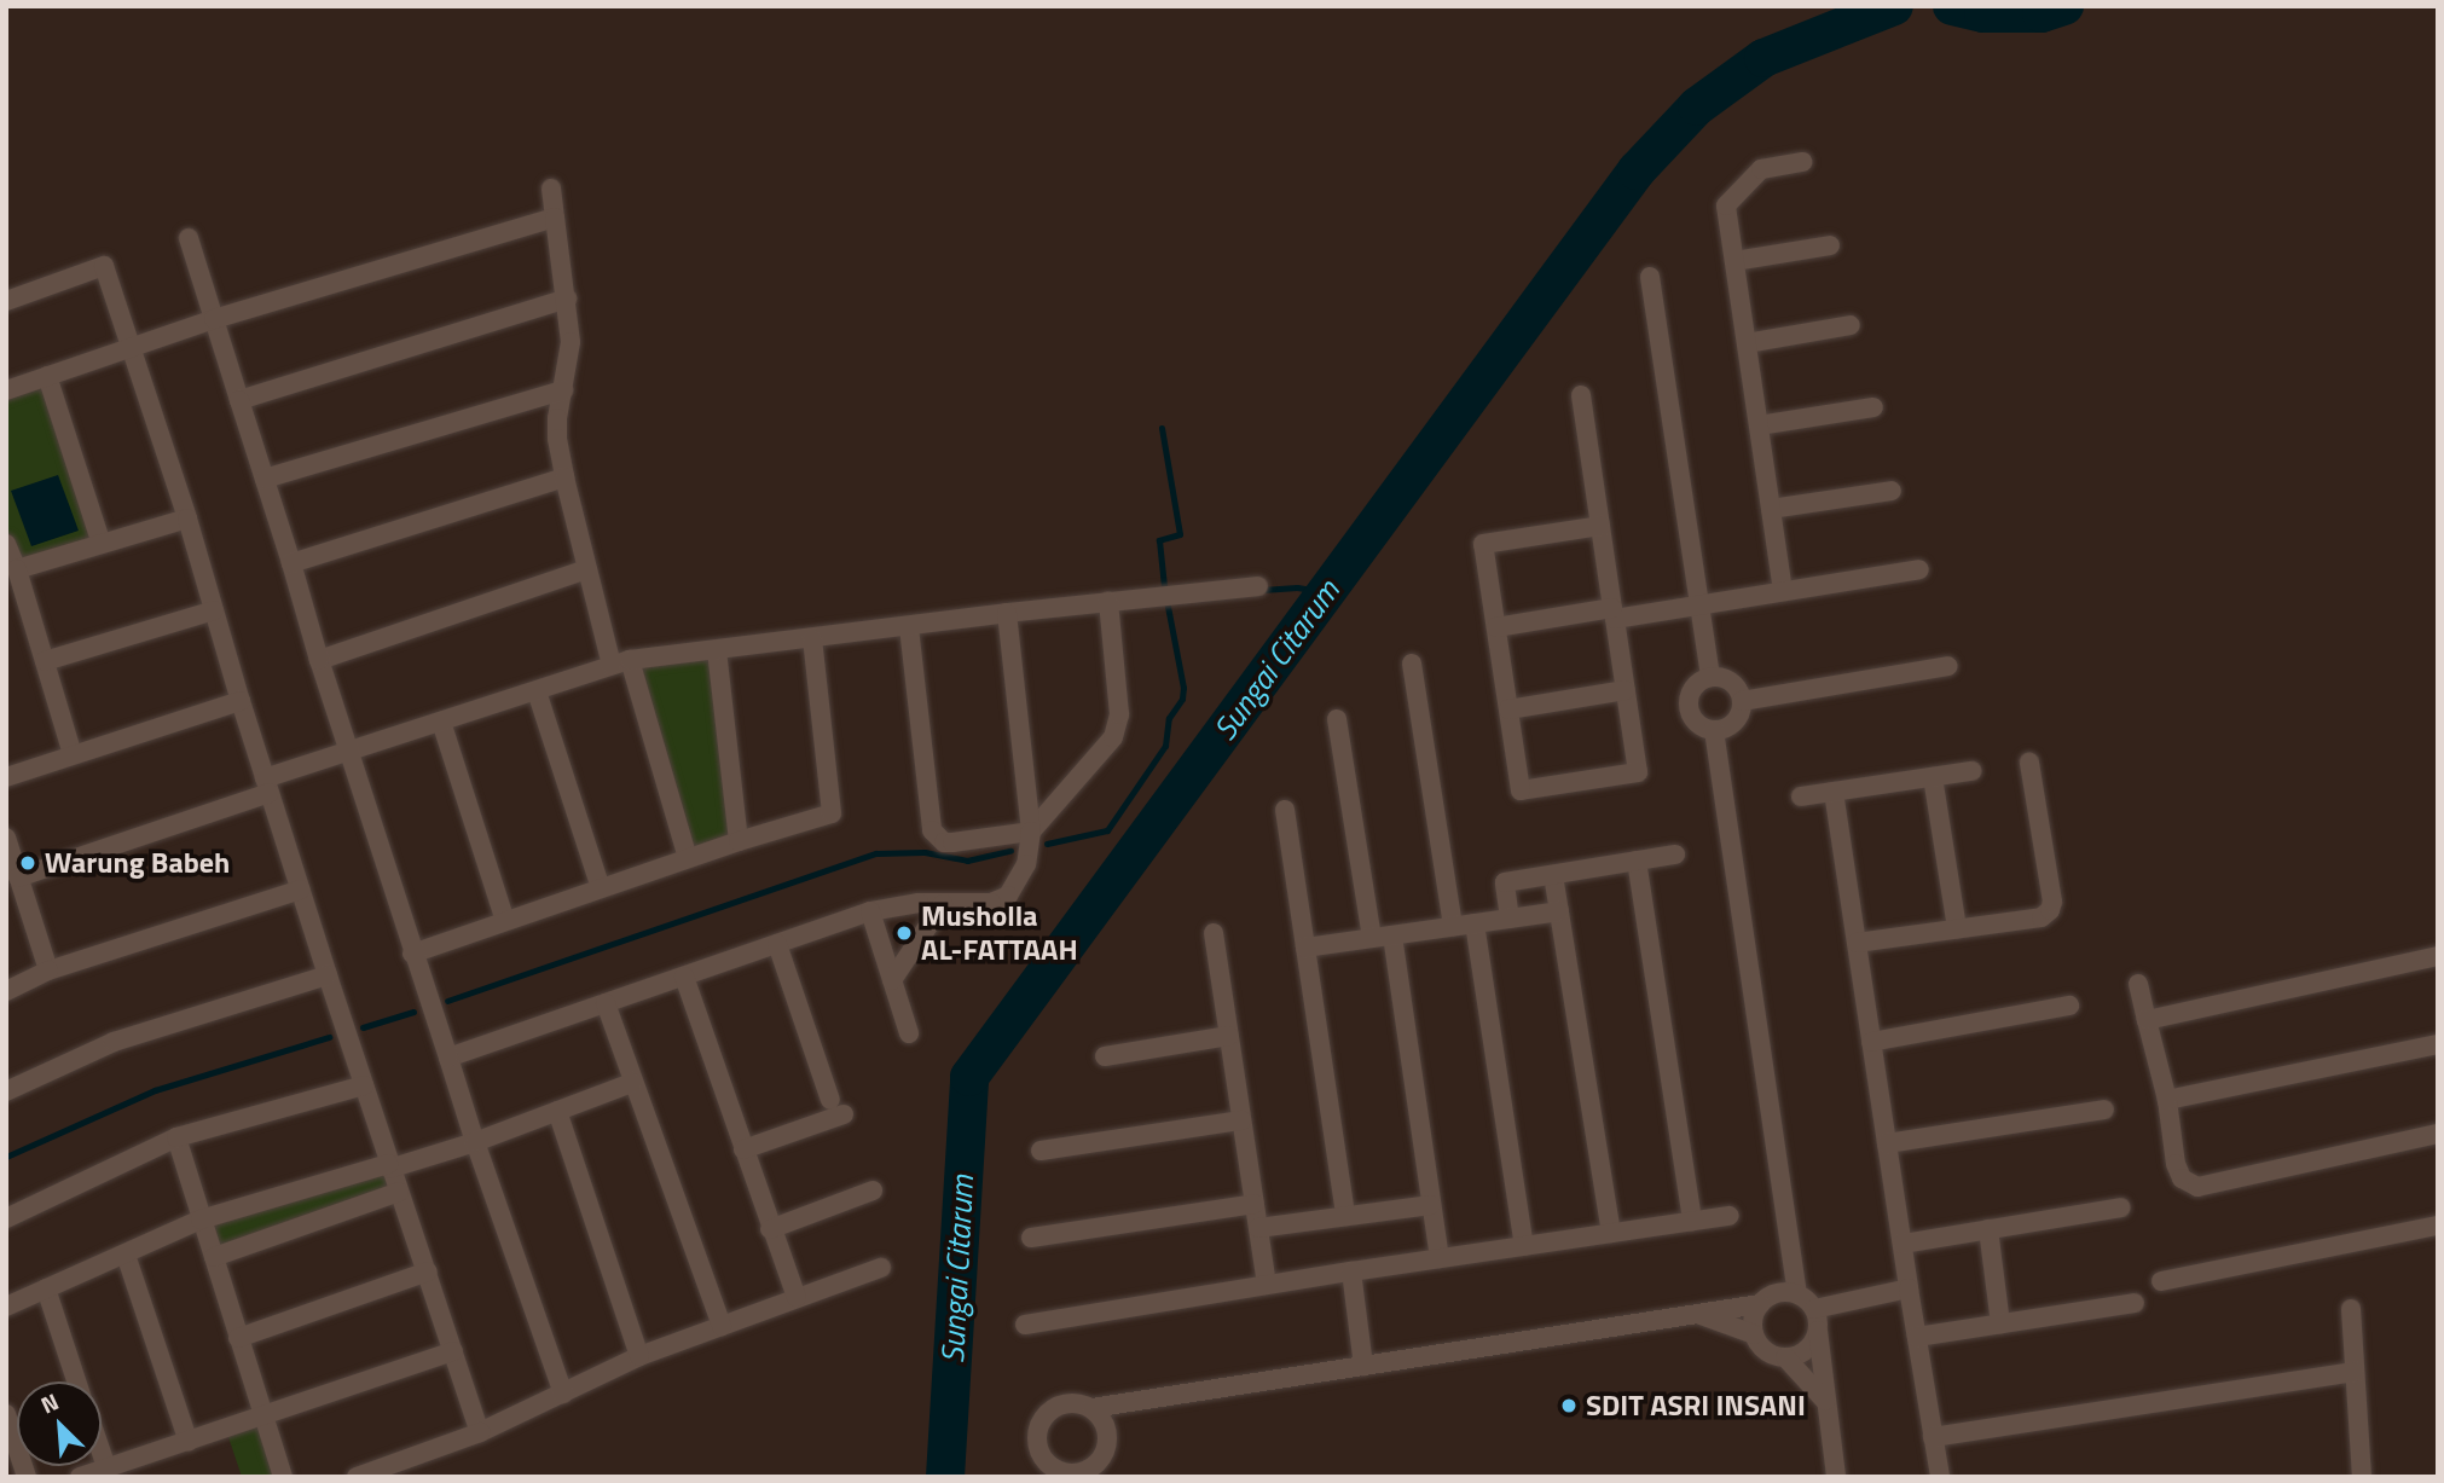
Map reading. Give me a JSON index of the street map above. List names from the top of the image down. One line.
{"water":["Sungai Citarum"],"places":["Warung Babeh","Musholla AL-FATTAAH","SDIT ASRI INSANI"],"north":"top left"}
